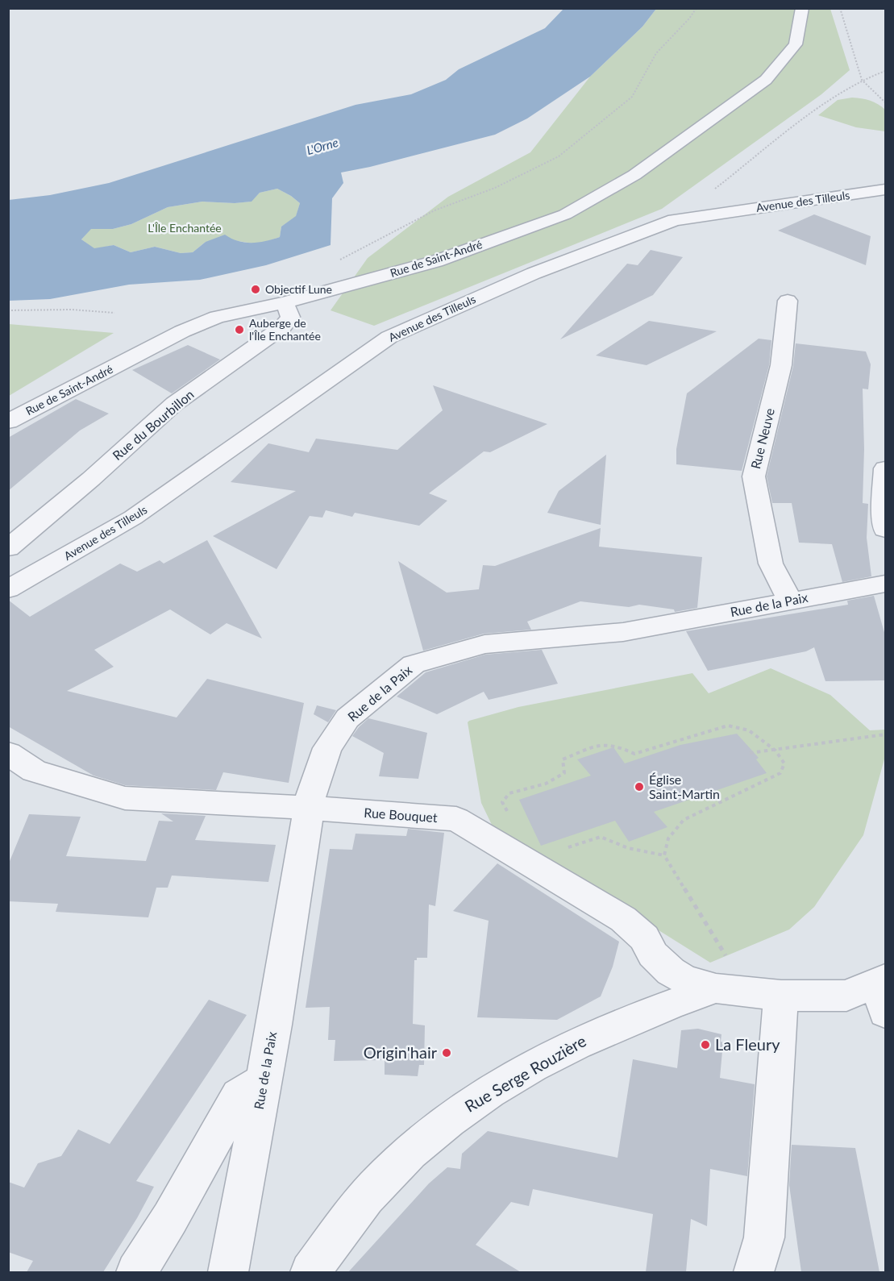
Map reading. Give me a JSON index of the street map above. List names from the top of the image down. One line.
{"streets":{"street":["Avenue des Tilleuls","Rue de Saint-André","Rue du Bourbillon","Rue Neuve","Rue de la Paix","Rue Bouquet","Rue Serge Rouzière"]},"crossings":[["Rue de Saint-André","Rue du Bourbillon"],["Rue Neuve","Rue de la Paix"],["Rue de la Paix","Rue Bouquet"],["Rue Bouquet","Rue Serge Rouzière"]],"water":["L'Orne"],"parks":["L'Île Enchantée"],"places":["Objectif Lune","Auberge de l'Île Enchantée","Église Saint-Martin","La Fleury","Origin'hair"]}
